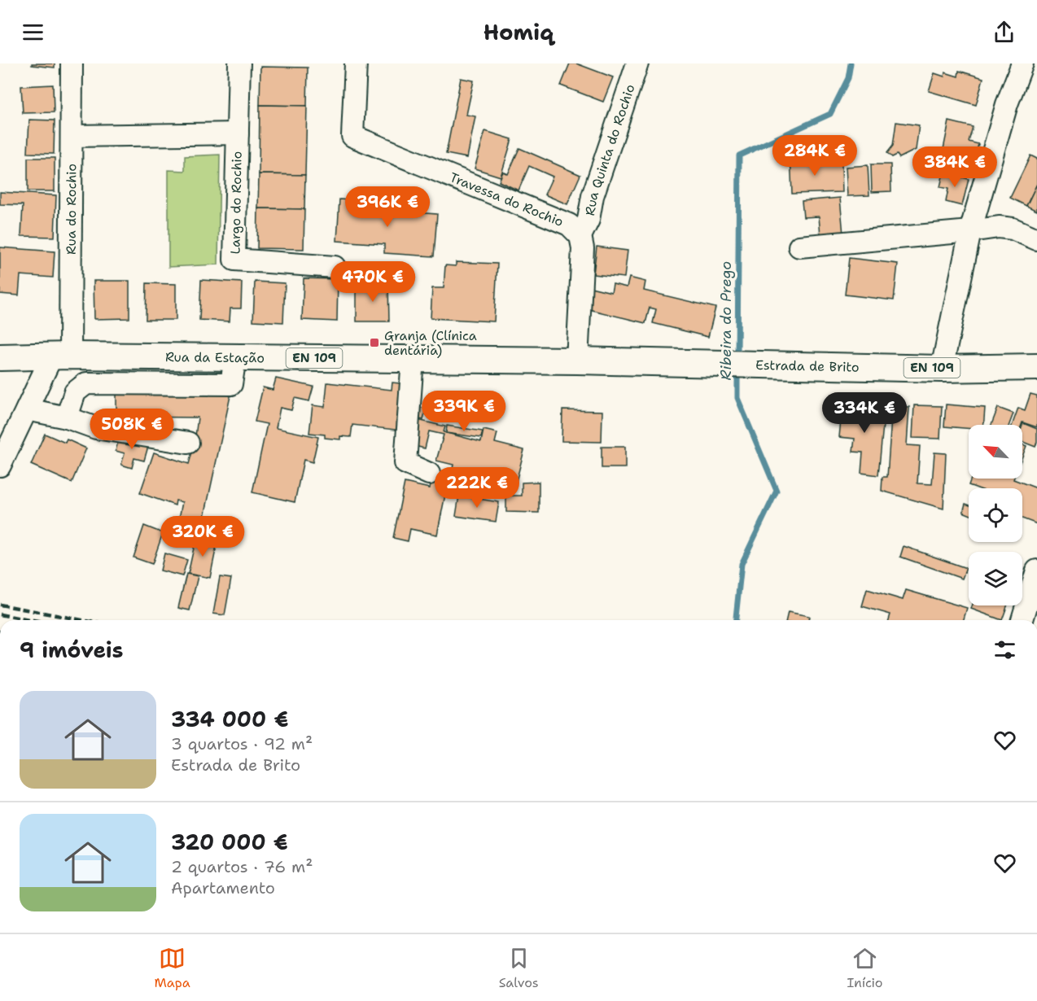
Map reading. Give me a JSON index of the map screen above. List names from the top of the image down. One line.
{"streets":{"main road":["Rua da Estação","EN 109","Estrada de Brito"],"street":["Rua Quinta do Rochio","Travessa do Rochio","Largo do Rochio","Rua do Rochio"]},"crossings":[["Rua Quinta do Rochio","Travessa do Rochio"],["Largo do Rochio","Rua do Rochio"],["Rua do Rochio","Rua da Estação"],["Rua da Estação","Estrada de Brito"]],"water":["Ribeira do Prego"],"places":{"transit":["Granja (Clínica dentária)"]},"north":"top left","page":{"header":"Homiq","price":["284K €","384K €","396K €","470K €","339K €","334K €","508K €","222K €","320K €"],"heading":"9 imóveis","list":[{"name":"334 000 €","note":"3 quartos · 92 m² · Estrada de Brito"},{"name":"320 000 €","note":"2 quartos · 76 m² · Apartamento"}],"tabs":["Mapa","Salvos","Início"]}}
